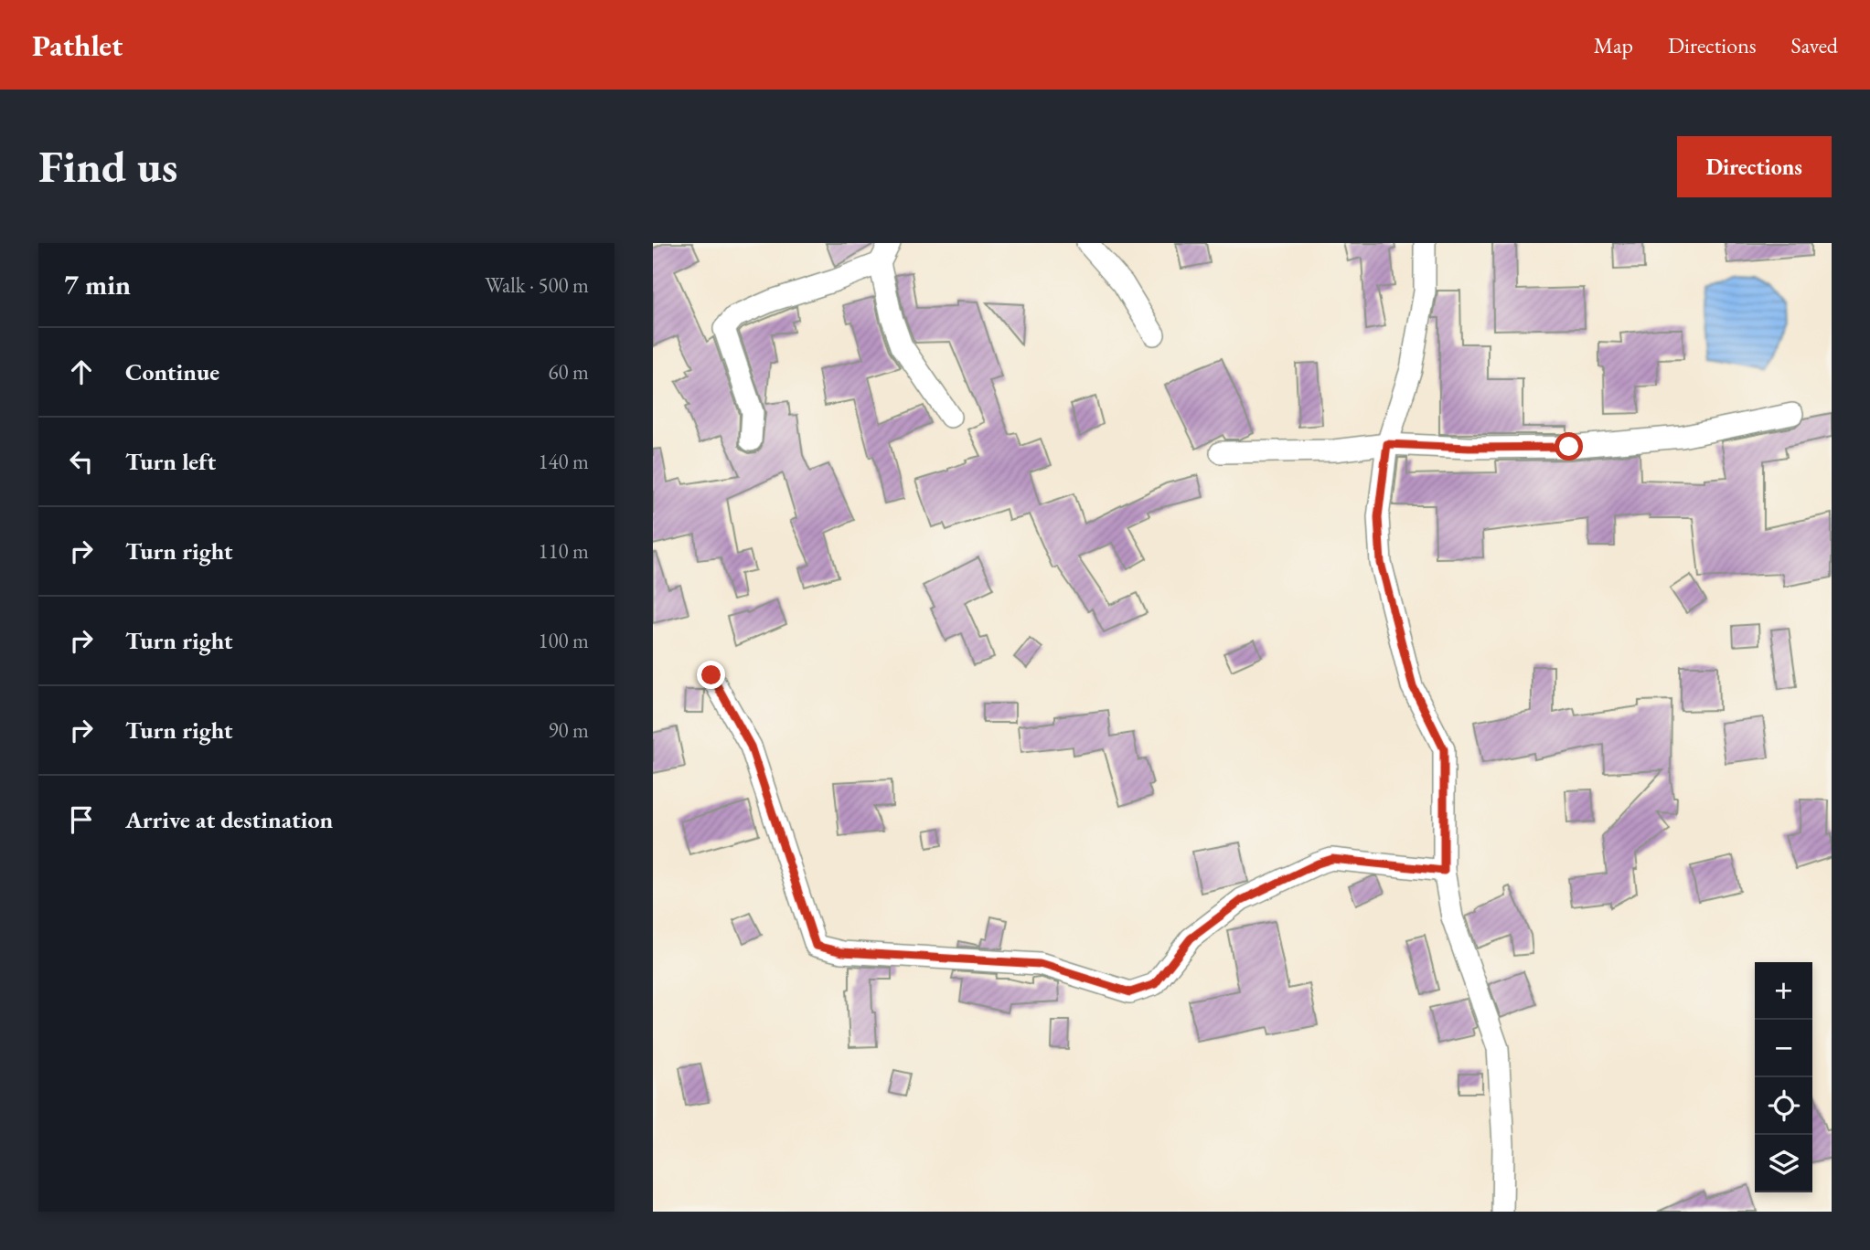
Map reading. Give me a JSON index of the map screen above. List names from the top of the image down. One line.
{"page":{"header":"Pathlet","nav":["Map","Directions","Saved"],"buttons":"Directions","title":"Find us","heading":["7 min","Walk · 500 m"],"list":[["Continue","60 m"],["Turn left","140 m"],["Turn right","110 m"],["Turn right","100 m"],["Turn right","90 m"],"Arrive at destination"],"map_buttons":["+","−"]}}
